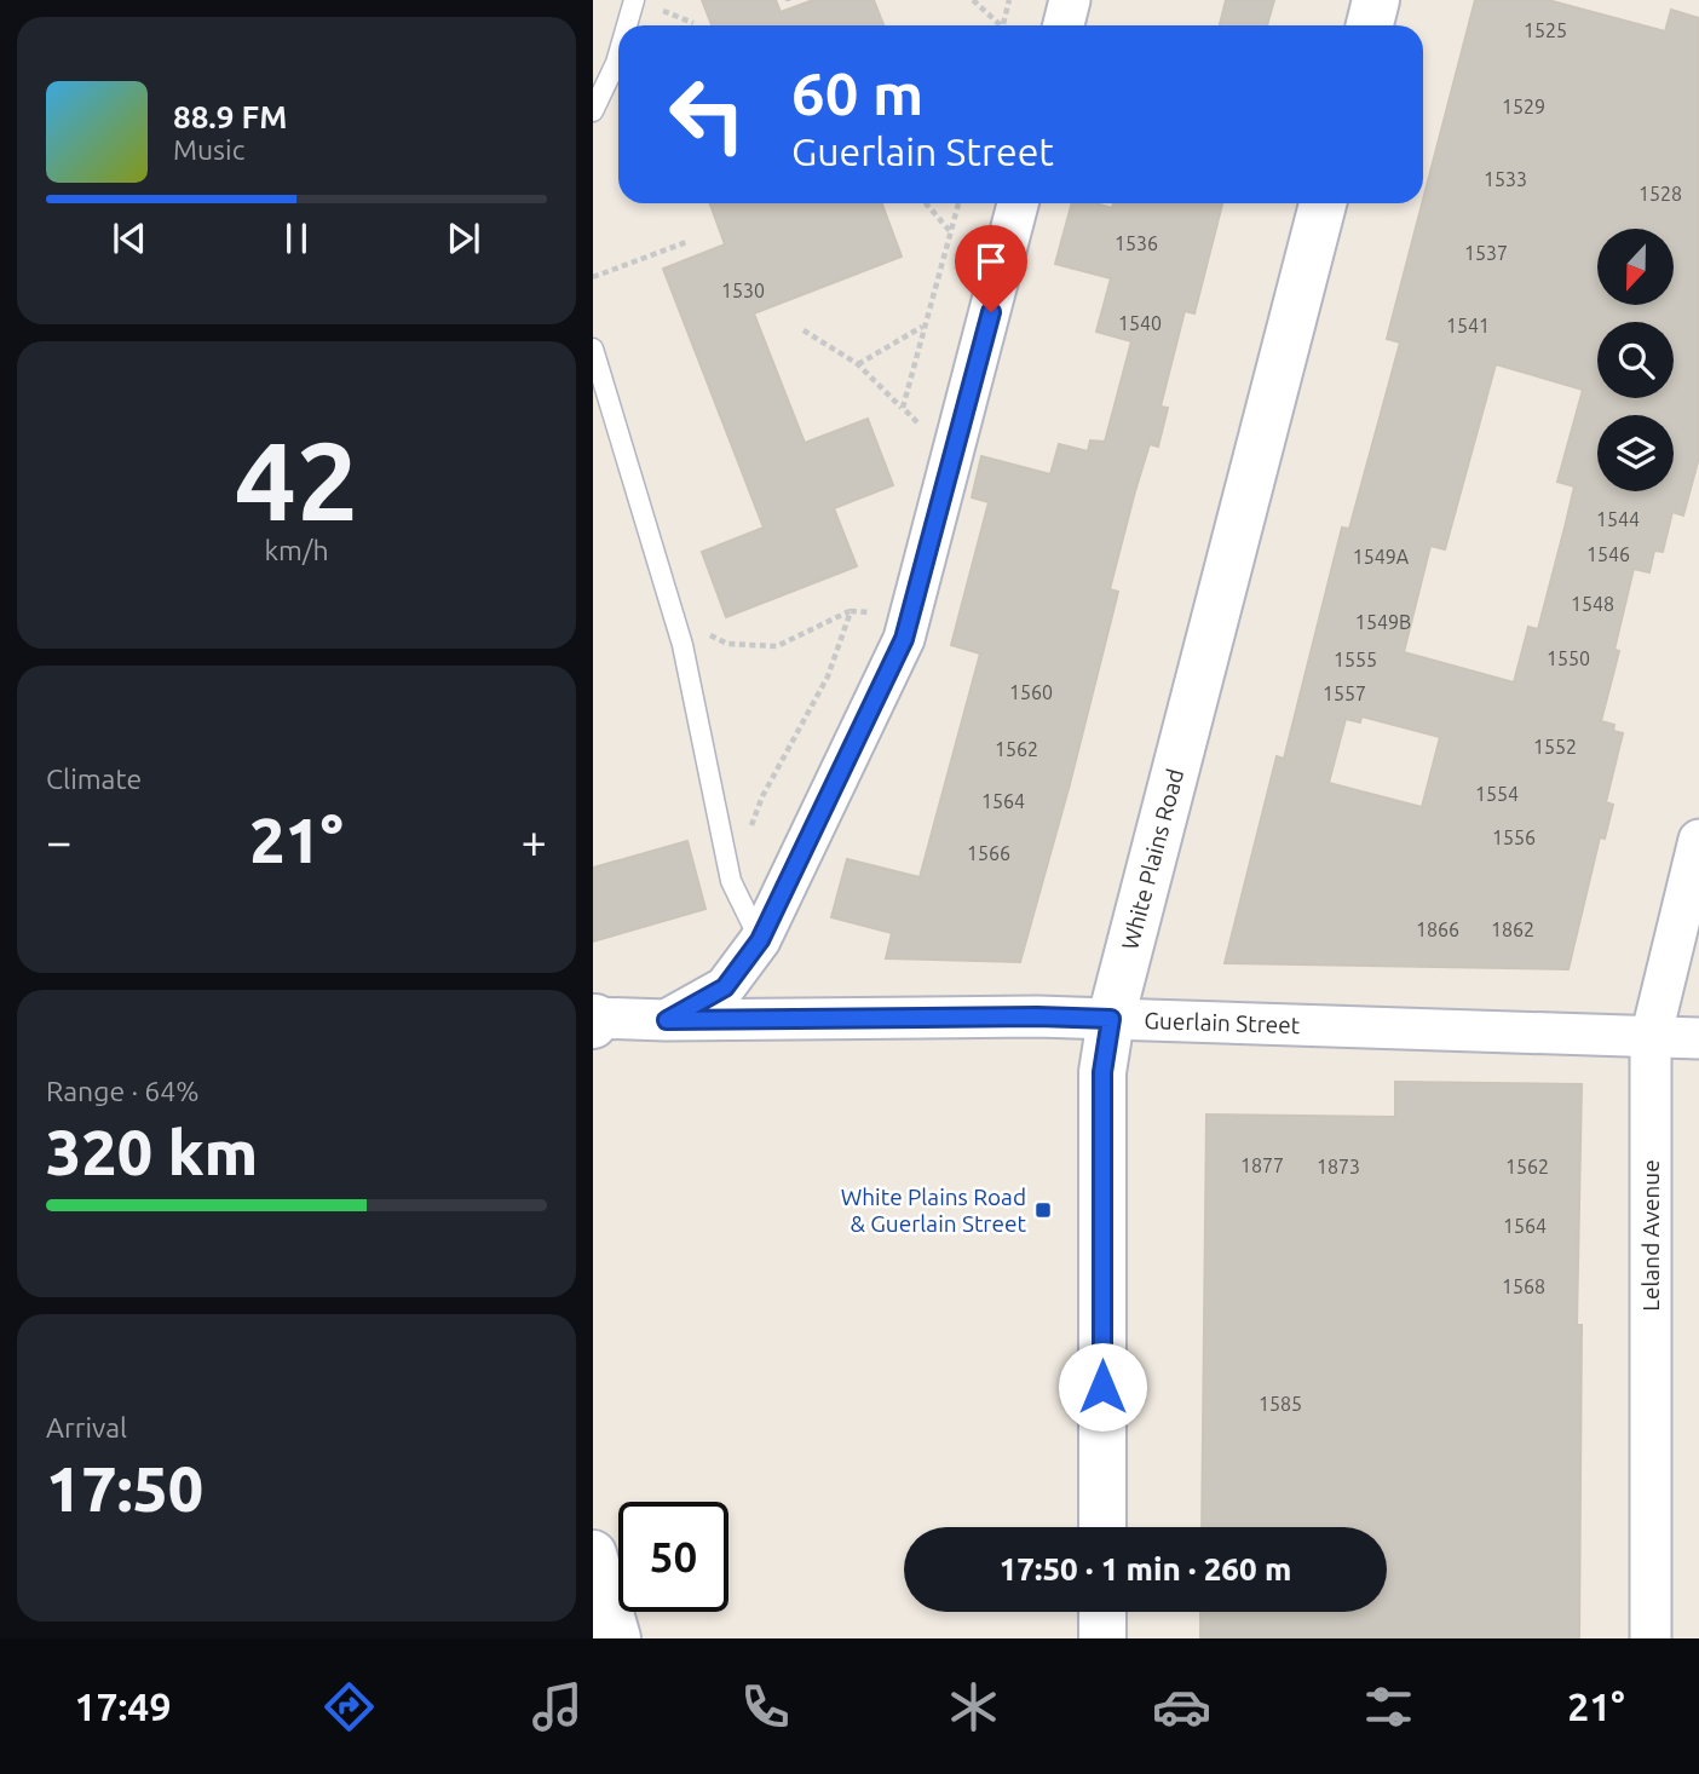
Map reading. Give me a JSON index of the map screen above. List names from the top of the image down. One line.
{"streets":{"main road":["White Plains Road"],"street":["Guerlain Street","Leland Avenue"]},"crossings":[["White Plains Road","Guerlain Street"],["Guerlain Street","Leland Avenue"]],"places":{"transit":["White Plains Road & Guerlain Street"]},"house_numbers":["1525","1529","1533","1528","1536","1537","1530","1540","1541","1544","1546","1549A","1548","1549B","1550","1555","1560","1557","1552","1562","1554","1564","1556","1566","1866","1862","1877","1873","1562","1564","1568","1585"],"north":"bottom","page":{"turn":["60 m","Guerlain Street"],"song":["88.9 FM","Music"],"tile":[["42","km/h"],"Climate",["Range · 64%","320 km"],["Arrival","17:50"]],"heat":["−","21°","+"],"limit":"50","trip":"17:50 · 1 min · 260 m","tabs":["17:49","21°"]}}
